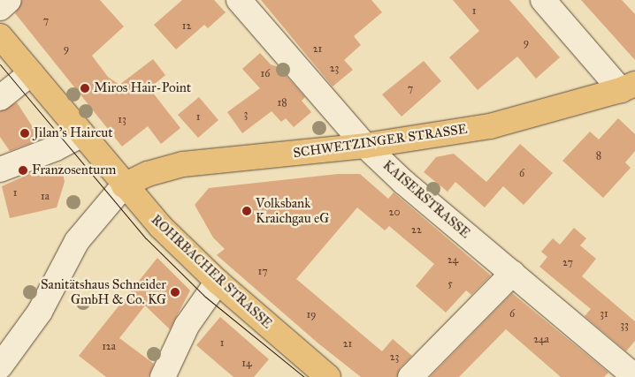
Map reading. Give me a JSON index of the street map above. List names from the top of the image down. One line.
{"streets":{"main road":["SCHWETZINGER STRASSE","ROHRBACHER STRASSE"],"street":["KAISERSTRASSE"]},"crossings":[["SCHWETZINGER STRASSE","KAISERSTRASSE"],["SCHWETZINGER STRASSE","ROHRBACHER STRASSE"]],"places":["Miros Hair-Point","Jilan's Haircut","Franzosenturm","Volksbank Kraichgau eG","Sanitätshaus Schneider GmbH & Co. KG"],"house_numbers":["1","7","12","9","9","21","23","16","7","18","3","1","13","8","6","1","1a","20","22","24","27","17","5","6","31","19","33","24a","1","21","12a","23","14"]}
